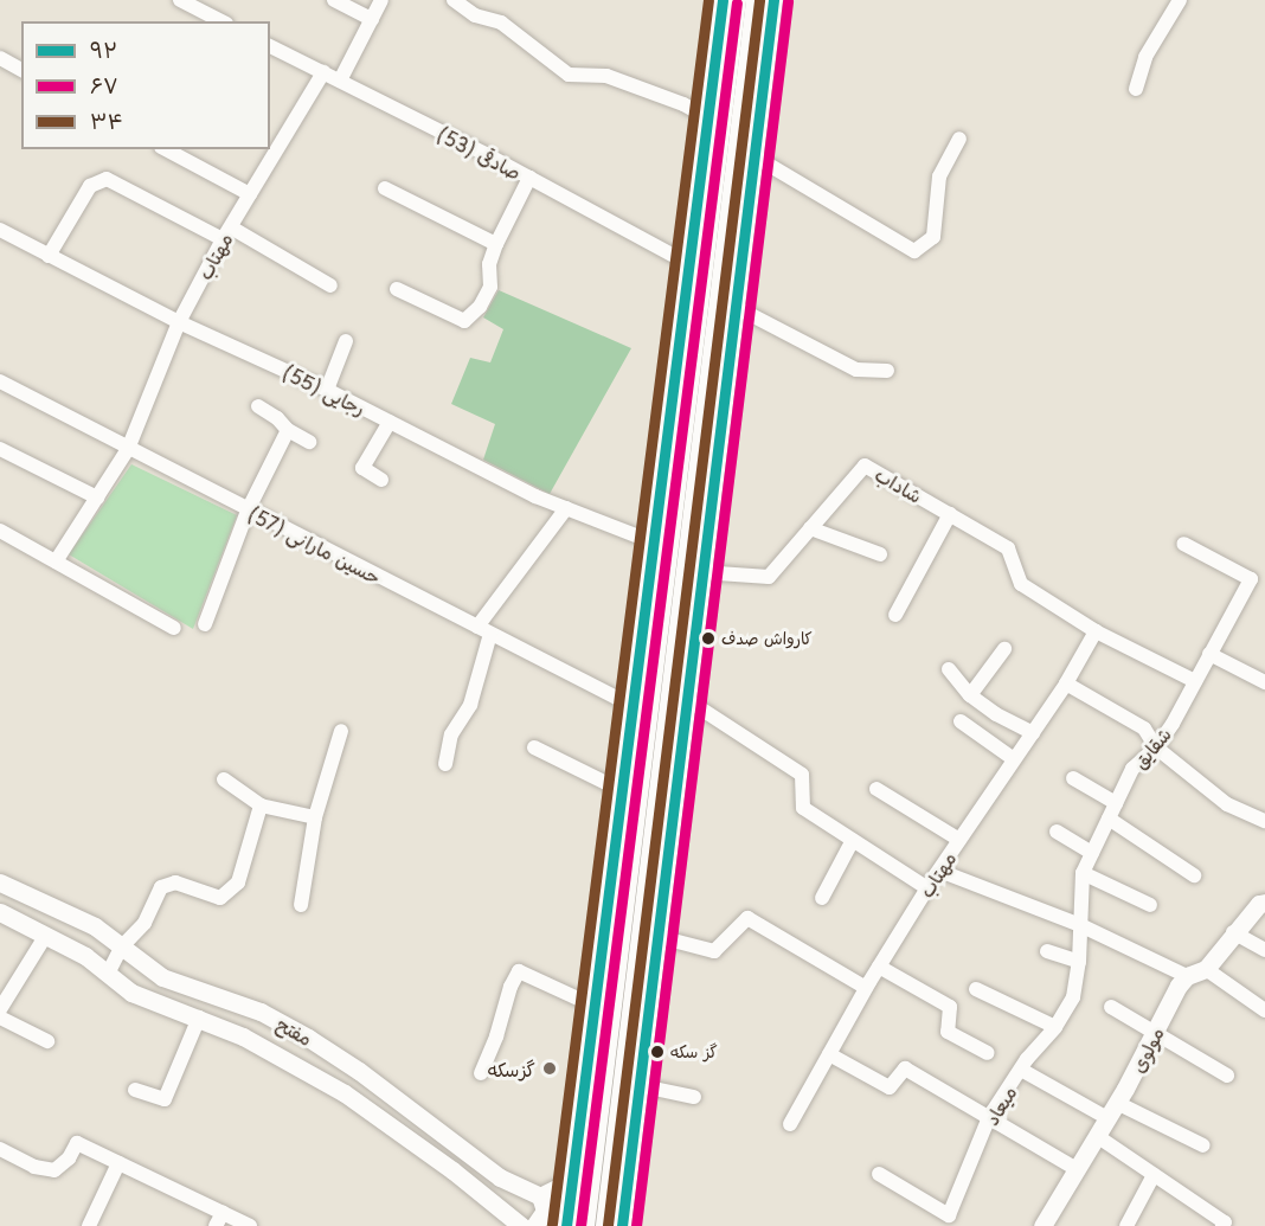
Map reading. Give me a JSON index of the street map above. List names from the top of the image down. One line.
{"streets":{"street":["صادقی (53)","مهتاب","رجایی (55)","شاداب","حسین مارانی (57)","شقایق","مفتح","مولوی","میعاد"]},"crossings":[["صادقی (53)","مهتاب"],["مهتاب","رجایی (55)"],["مهتاب","شاداب"],["مهتاب","حسین مارانی (57)"],["شاداب","شقایق"],["شقایق","میعاد"]],"places":["کارواش صدف","گز سکه","گزسکه"],"lines":["transit line ۹۲","transit line ۳۴","transit line ۶۷"],"legend":["۹۲","۶۷","۳۴"]}
